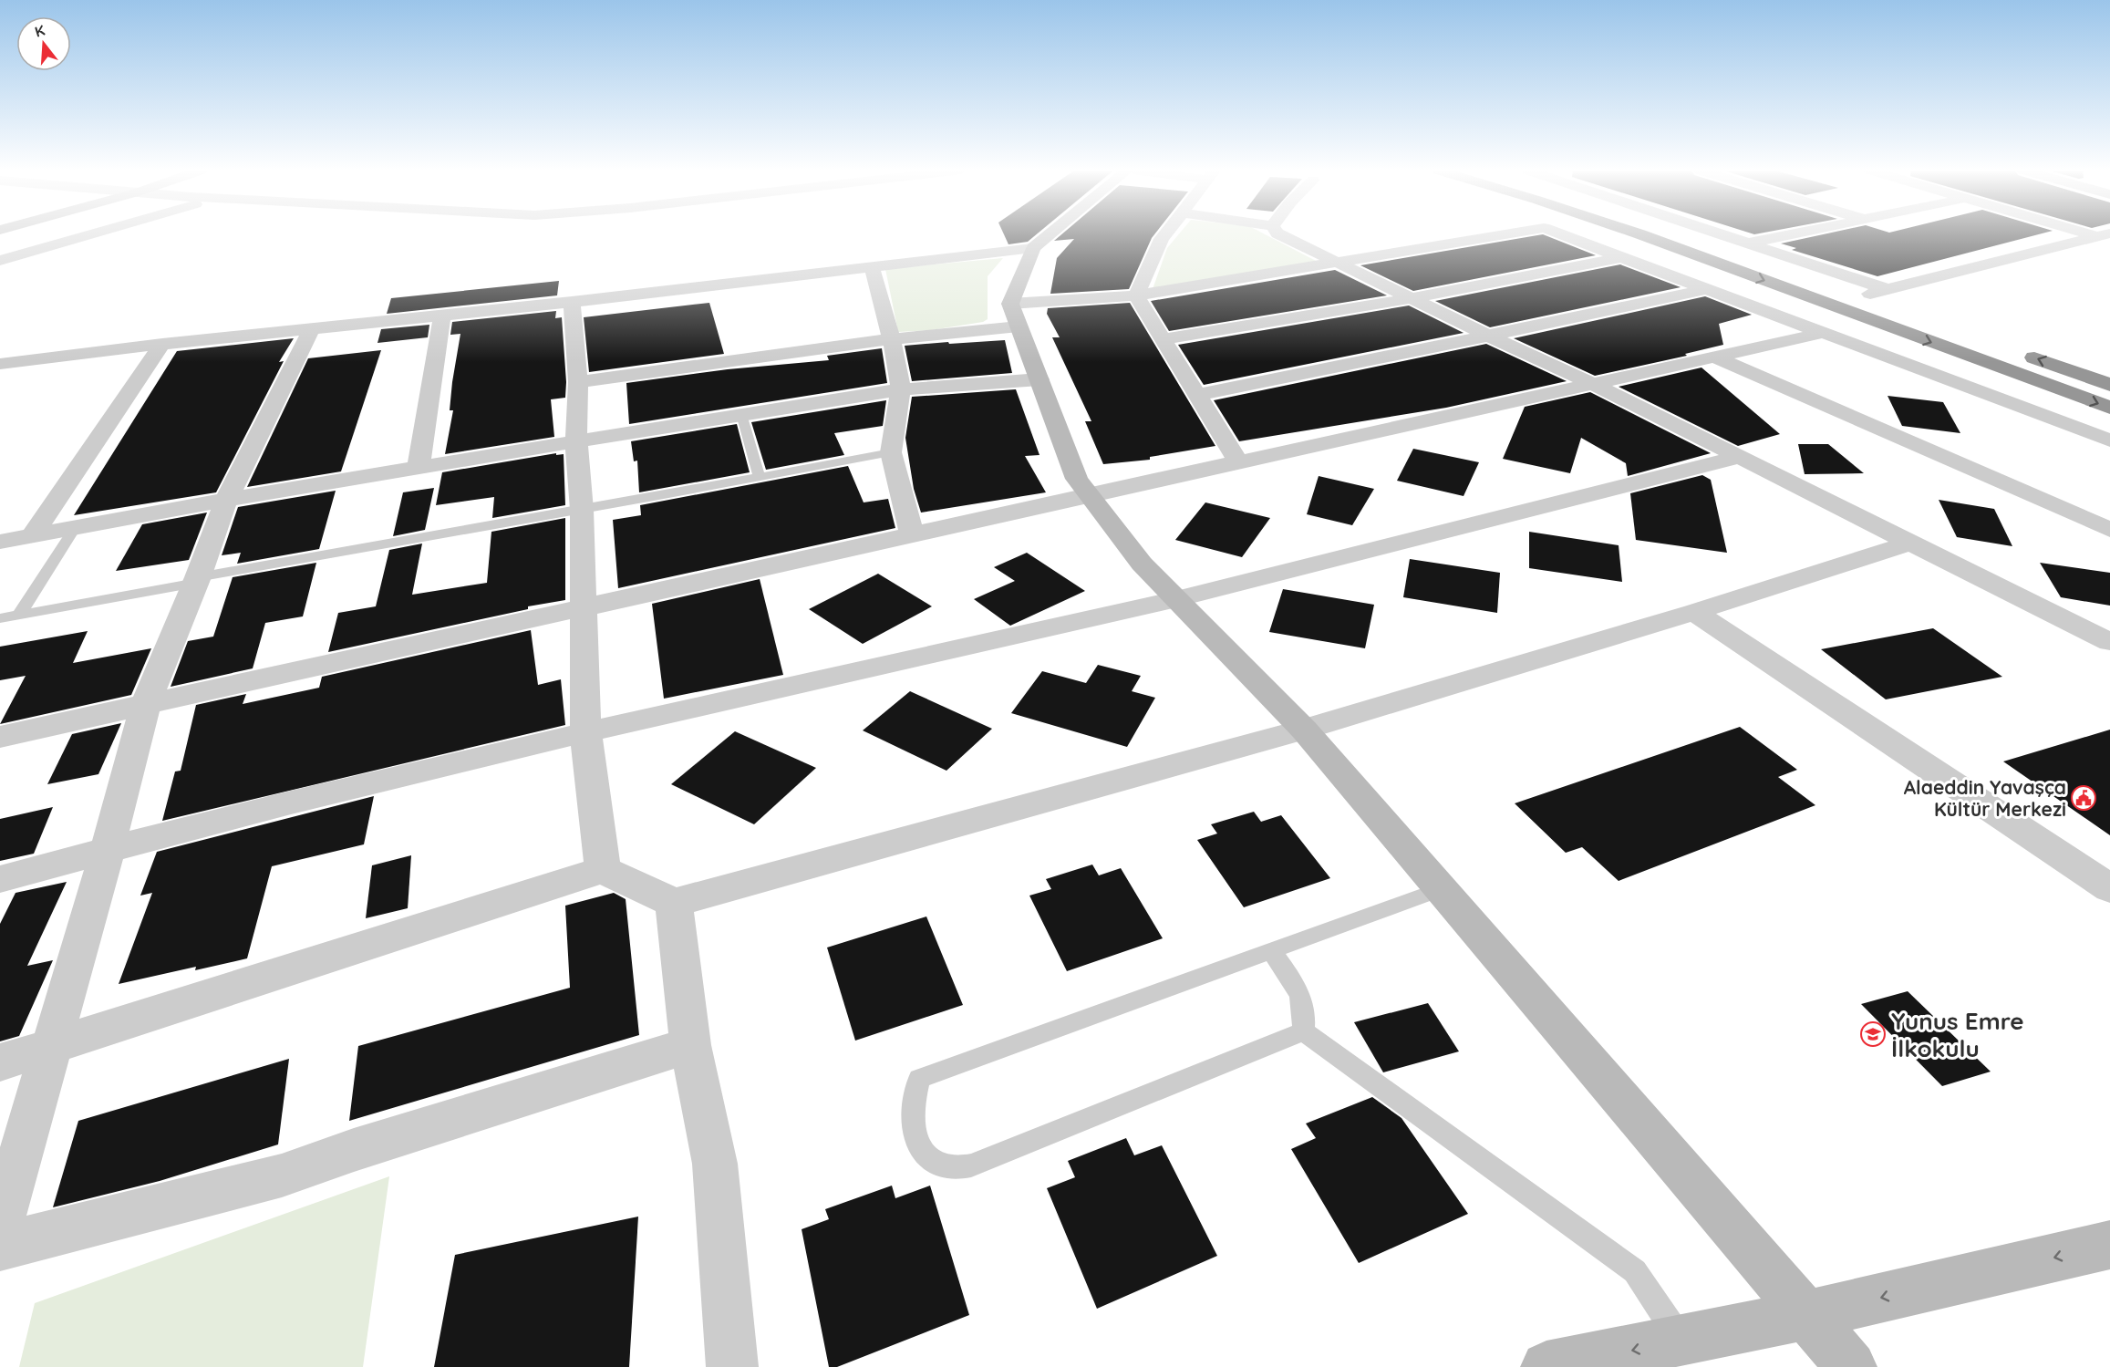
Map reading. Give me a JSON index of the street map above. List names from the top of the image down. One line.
{"places":{"public building":["Alaeddin Yavaşça Kültür Merkezi"],"school or university":["Yunus Emre İlkokulu"]},"north":"top"}
